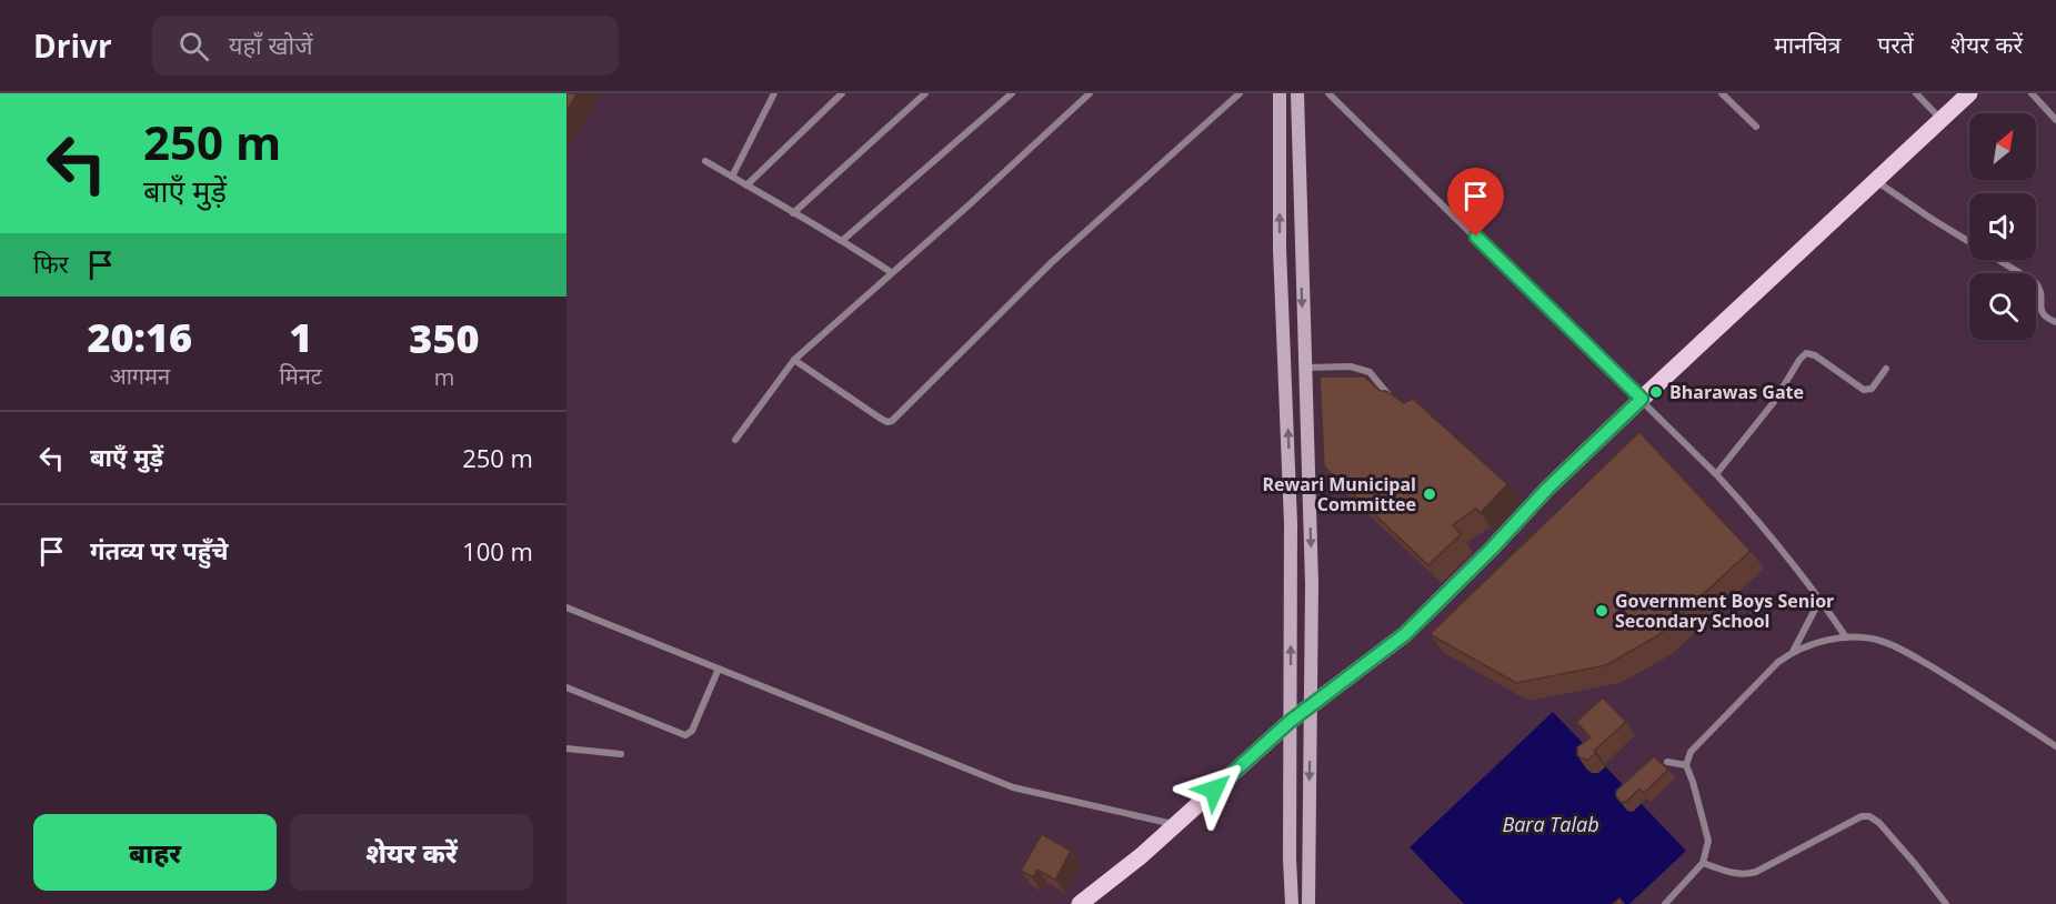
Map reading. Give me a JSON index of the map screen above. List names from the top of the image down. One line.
{"water":["Bara Talab"],"places":["Bharawas Gate","Rewari Municipal Committee","Government Boys Senior Secondary School"],"north":"top right","page":{"header":"Drivr","search":"यहाँ खोजें","nav":["मानचित्र","परतें","शेयर करें"],"turn":["250 m","बाएँ मुड़ें"],"then":"फिर","eta":["20:16","आगमन","1","मिनट","350","m"],"list":[{"name":"बाएँ मुड़ें","value":"250 m"},{"name":"गंतव्य पर पहुँचे","value":"100 m"}],"buttons":["बाहर","शेयर करें"]}}
